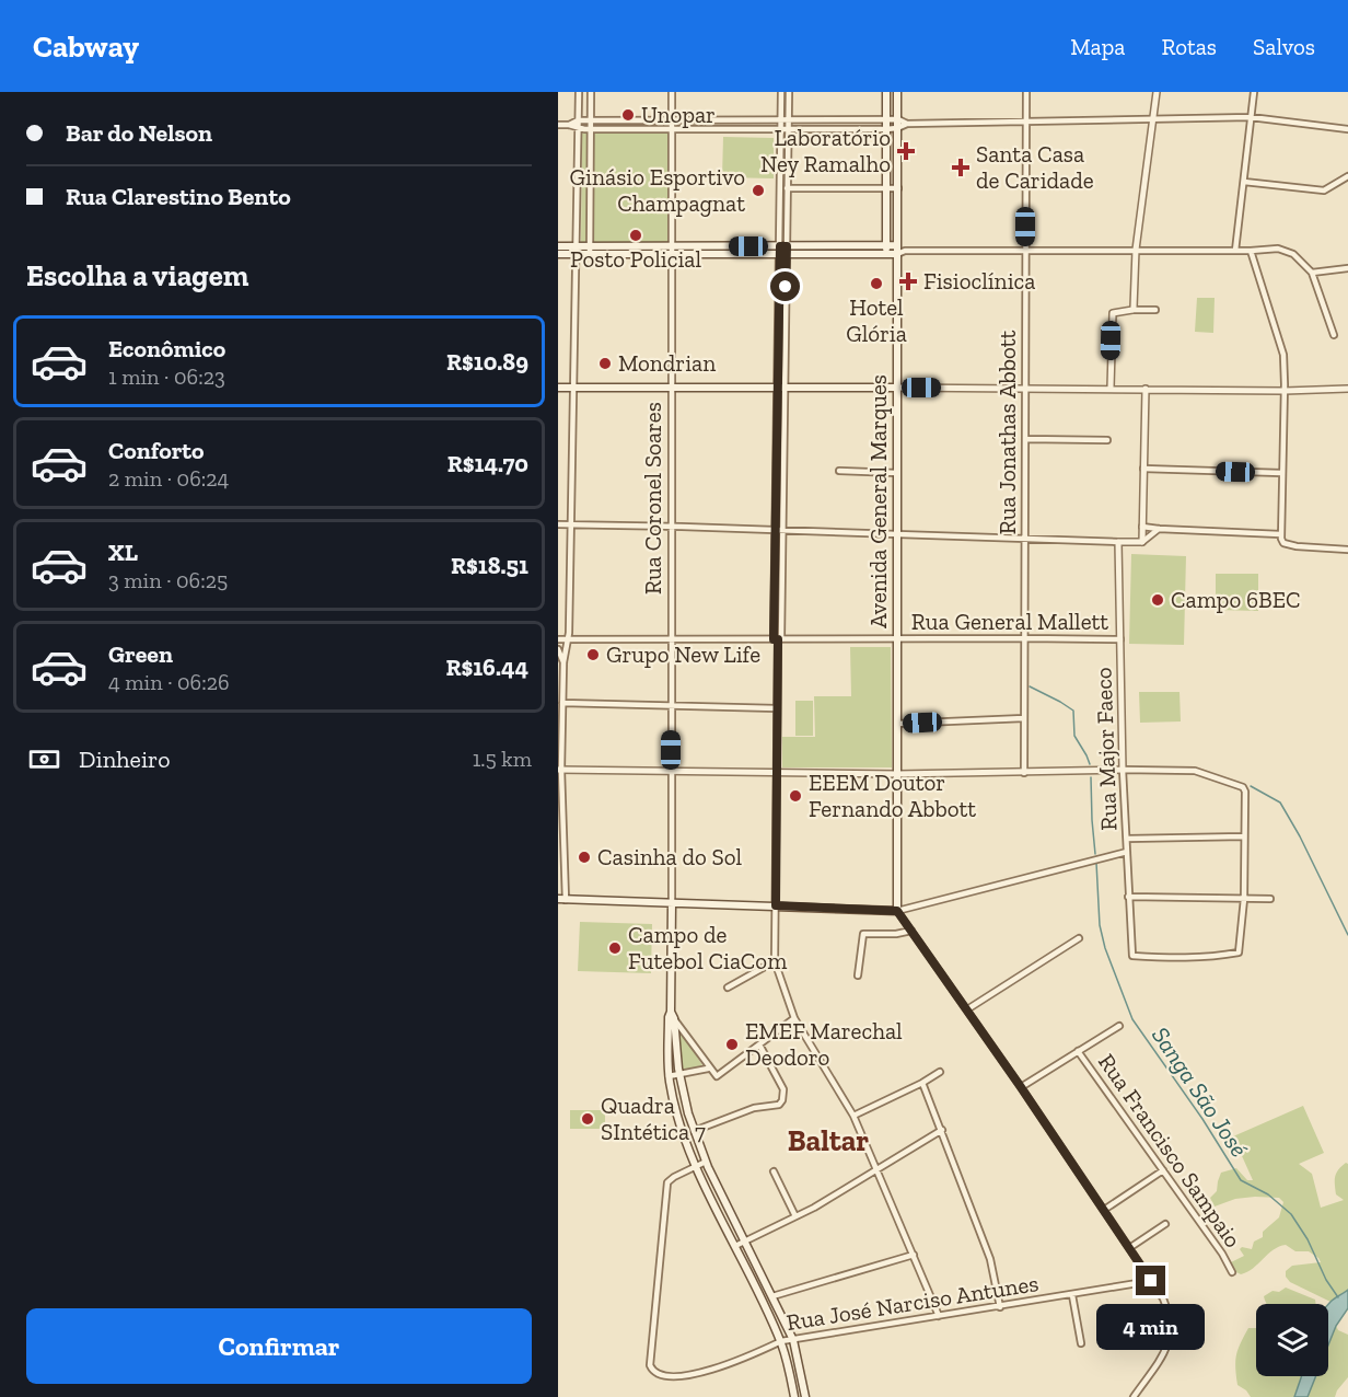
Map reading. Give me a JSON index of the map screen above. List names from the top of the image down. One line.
{"streets":{"main road":["Avenida General Marques"],"street":["Rua Jonathas Abbott","Rua Coronel Soares","Rua General Mallett","Rua Major Faeco","Rua Francisco Sampaio","Rua José Narciso Antunes"]},"crossings":[["Rua Jonathas Abbott","Rua General Mallett"],["Rua Coronel Soares","Rua General Mallett"],["Avenida General Marques","Rua General Mallett"],["Rua General Mallett","Rua Major Faeco"]],"districts":["Baltar"],"water":["Sanga São José"],"places":{"other":["Unopar","Ginásio Esportivo Champagnat","Posto Policial","Hotel Glória","Mondrian","Campo 6BEC","Grupo New Life","EEEM Doutor Fernando Abbott","Casinha do Sol","Campo de Futebol CiaCom","EMEF Marechal Deodoro","Quadra SIntética 7"],"health":["Laboratório Ney Ramalho","Santa Casa de Caridade","Fisioclínica"]},"page":{"header":"Cabway","nav":["Mapa","Rotas","Salvos"],"banner":["Bar do Nelson","Rua Clarestino Bento"],"heading":"Escolha a viagem","list":[{"name":"Econômico","note":"1 min · 06:23","value":"R$10.89"},{"name":"Conforto","note":"2 min · 06:24","value":"R$14.70"},{"name":"XL","note":"3 min · 06:25","value":"R$18.51"},{"name":"Green","note":"4 min · 06:26","value":"R$16.44"}],"pay":["Dinheiro","1.5 km"],"buttons":"Confirmar","bubble":"4 min"}}
